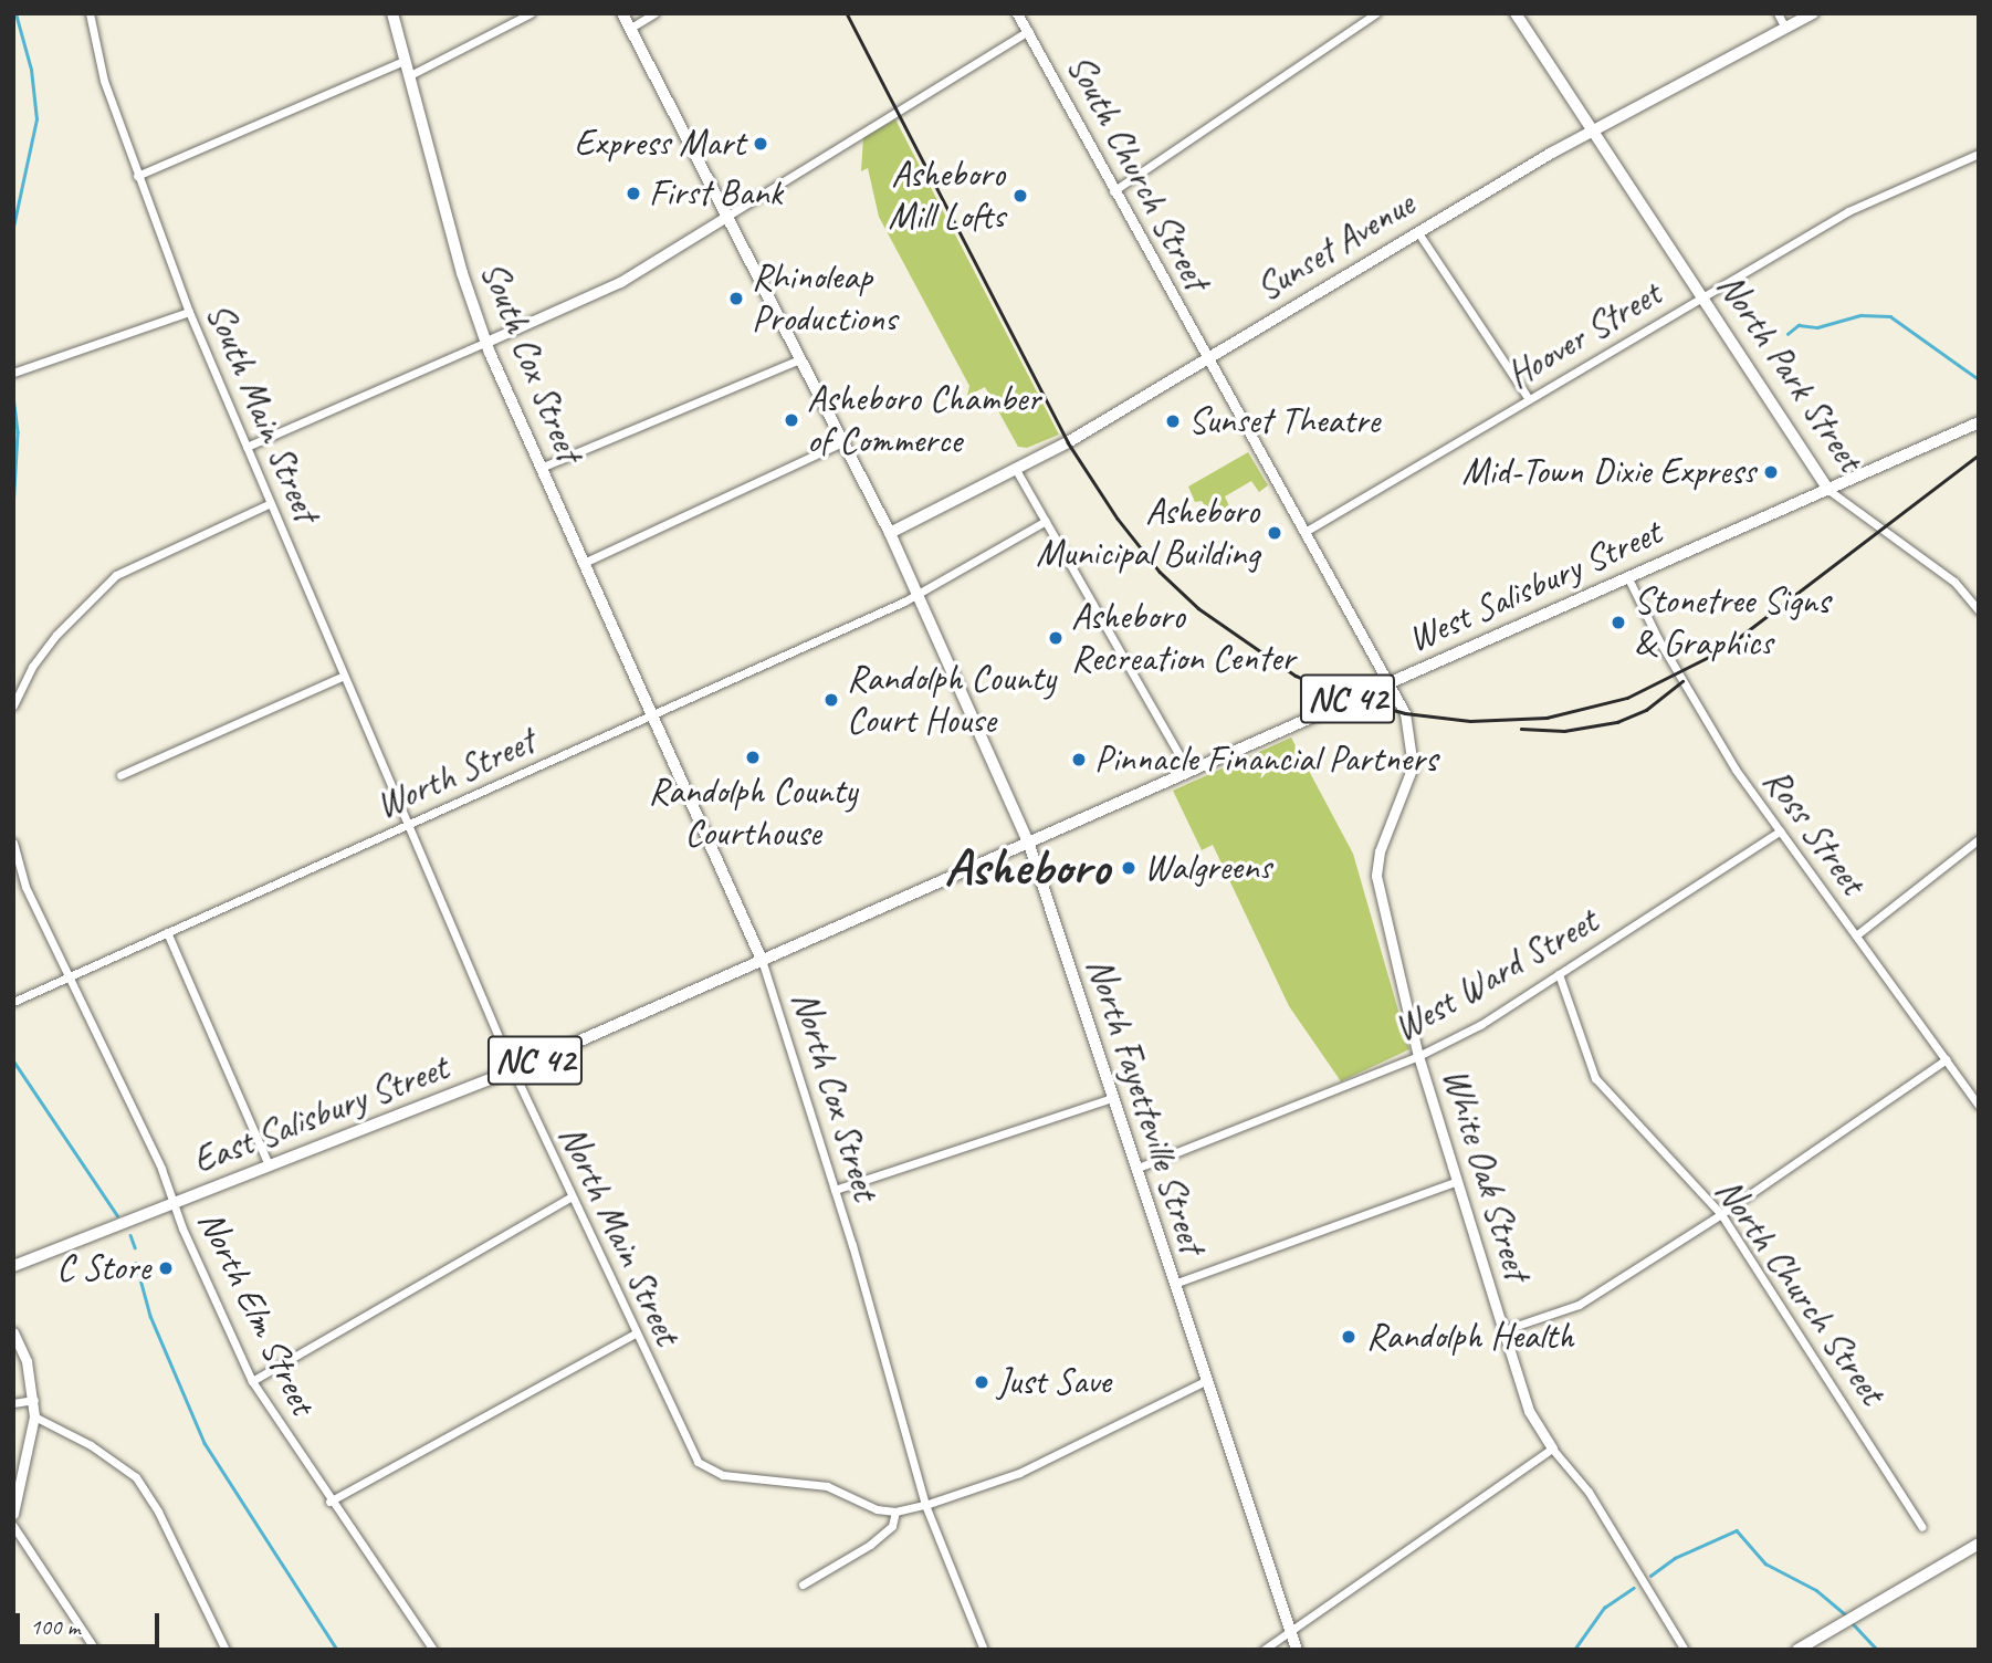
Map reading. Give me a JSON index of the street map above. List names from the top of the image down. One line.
{"streets":{"main road":["Sunset Avenue","South Cox Street","North Park Street","West Salisbury Street","NC 42","North Cox Street","North Fayetteville Street","East Salisbury Street"],"street":["South Church Street","Hoover Street","South Main Street","Worth Street","Ross Street","West Ward Street","White Oak Street","North Main Street","North Church Street","North Elm Street"]},"crossings":[["South Church Street","Sunset Avenue"],["Sunset Avenue","North Park Street"],["Sunset Avenue","North Fayetteville Street"],["Hoover Street","North Park Street"],["South Cox Street","Worth Street"],["South Cox Street","North Cox Street"],["North Park Street","West Salisbury Street"],["South Main Street","Worth Street"],["South Main Street","North Main Street"],["West Salisbury Street","Ross Street"],["West Salisbury Street","North Fayetteville Street"],["West Salisbury Street","East Salisbury Street"],["West Salisbury Street","White Oak Street"],["Worth Street","North Cox Street"],["Worth Street","North Fayetteville Street"],["Worth Street","North Main Street"],["Worth Street","North Elm Street"],["Ross Street","West Ward Street"],["West Ward Street","North Fayetteville Street"],["West Ward Street","White Oak Street"],["West Ward Street","North Church Street"],["North Cox Street","East Salisbury Street"],["North Fayetteville Street","East Salisbury Street"],["East Salisbury Street","North Main Street"],["East Salisbury Street","North Elm Street"]],"districts":["Asheboro"],"places":["Express Mart","First Bank","Asheboro Mill Lofts","Rhinoleap Productions","Asheboro Chamber of Commerce","Sunset Theatre","Mid-Town Dixie Express","Asheboro Municipal Building","Stonetree Signs & Graphics","Asheboro Recreation Center","Randolph County Court House","Randolph County Courthouse","Pinnacle Financial Partners","Walgreens","C Store","Randolph Health","Just Save"],"scale_bar":"100 m"}
